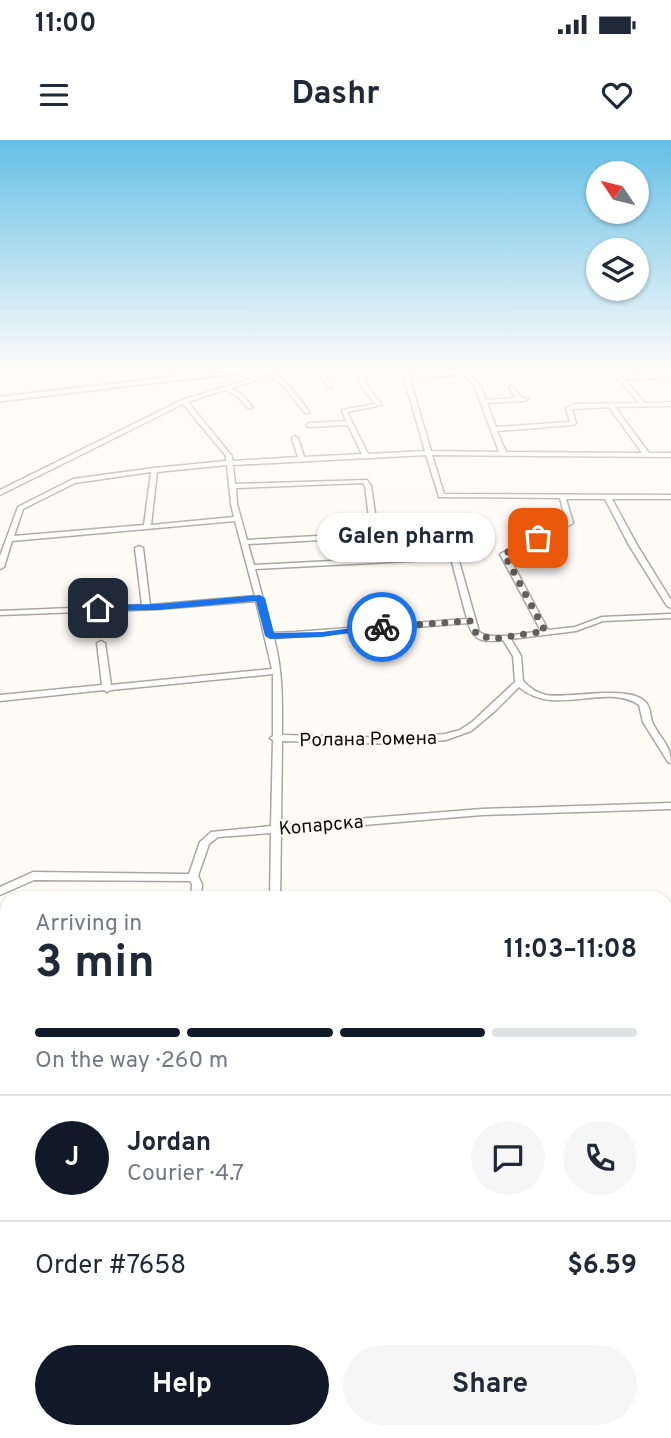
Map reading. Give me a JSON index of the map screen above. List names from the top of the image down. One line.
{"streets":{"street":["Ролана Ромена","Копарска"]},"crossings":[["Ролана Ромена","Копарска"]],"places":["Galen pharm"],"north":"top left","page":{"status":"11:00","header":"Dashr","bubble":"Galen pharm","heading":["3 min","Arriving in","11:03–11:08"],"panel":["Jordan","Courier · 4.7","Order #7658","$6.59"],"bar":"On the way · 260 m","round":"J","buttons":["Help","Share"]}}
